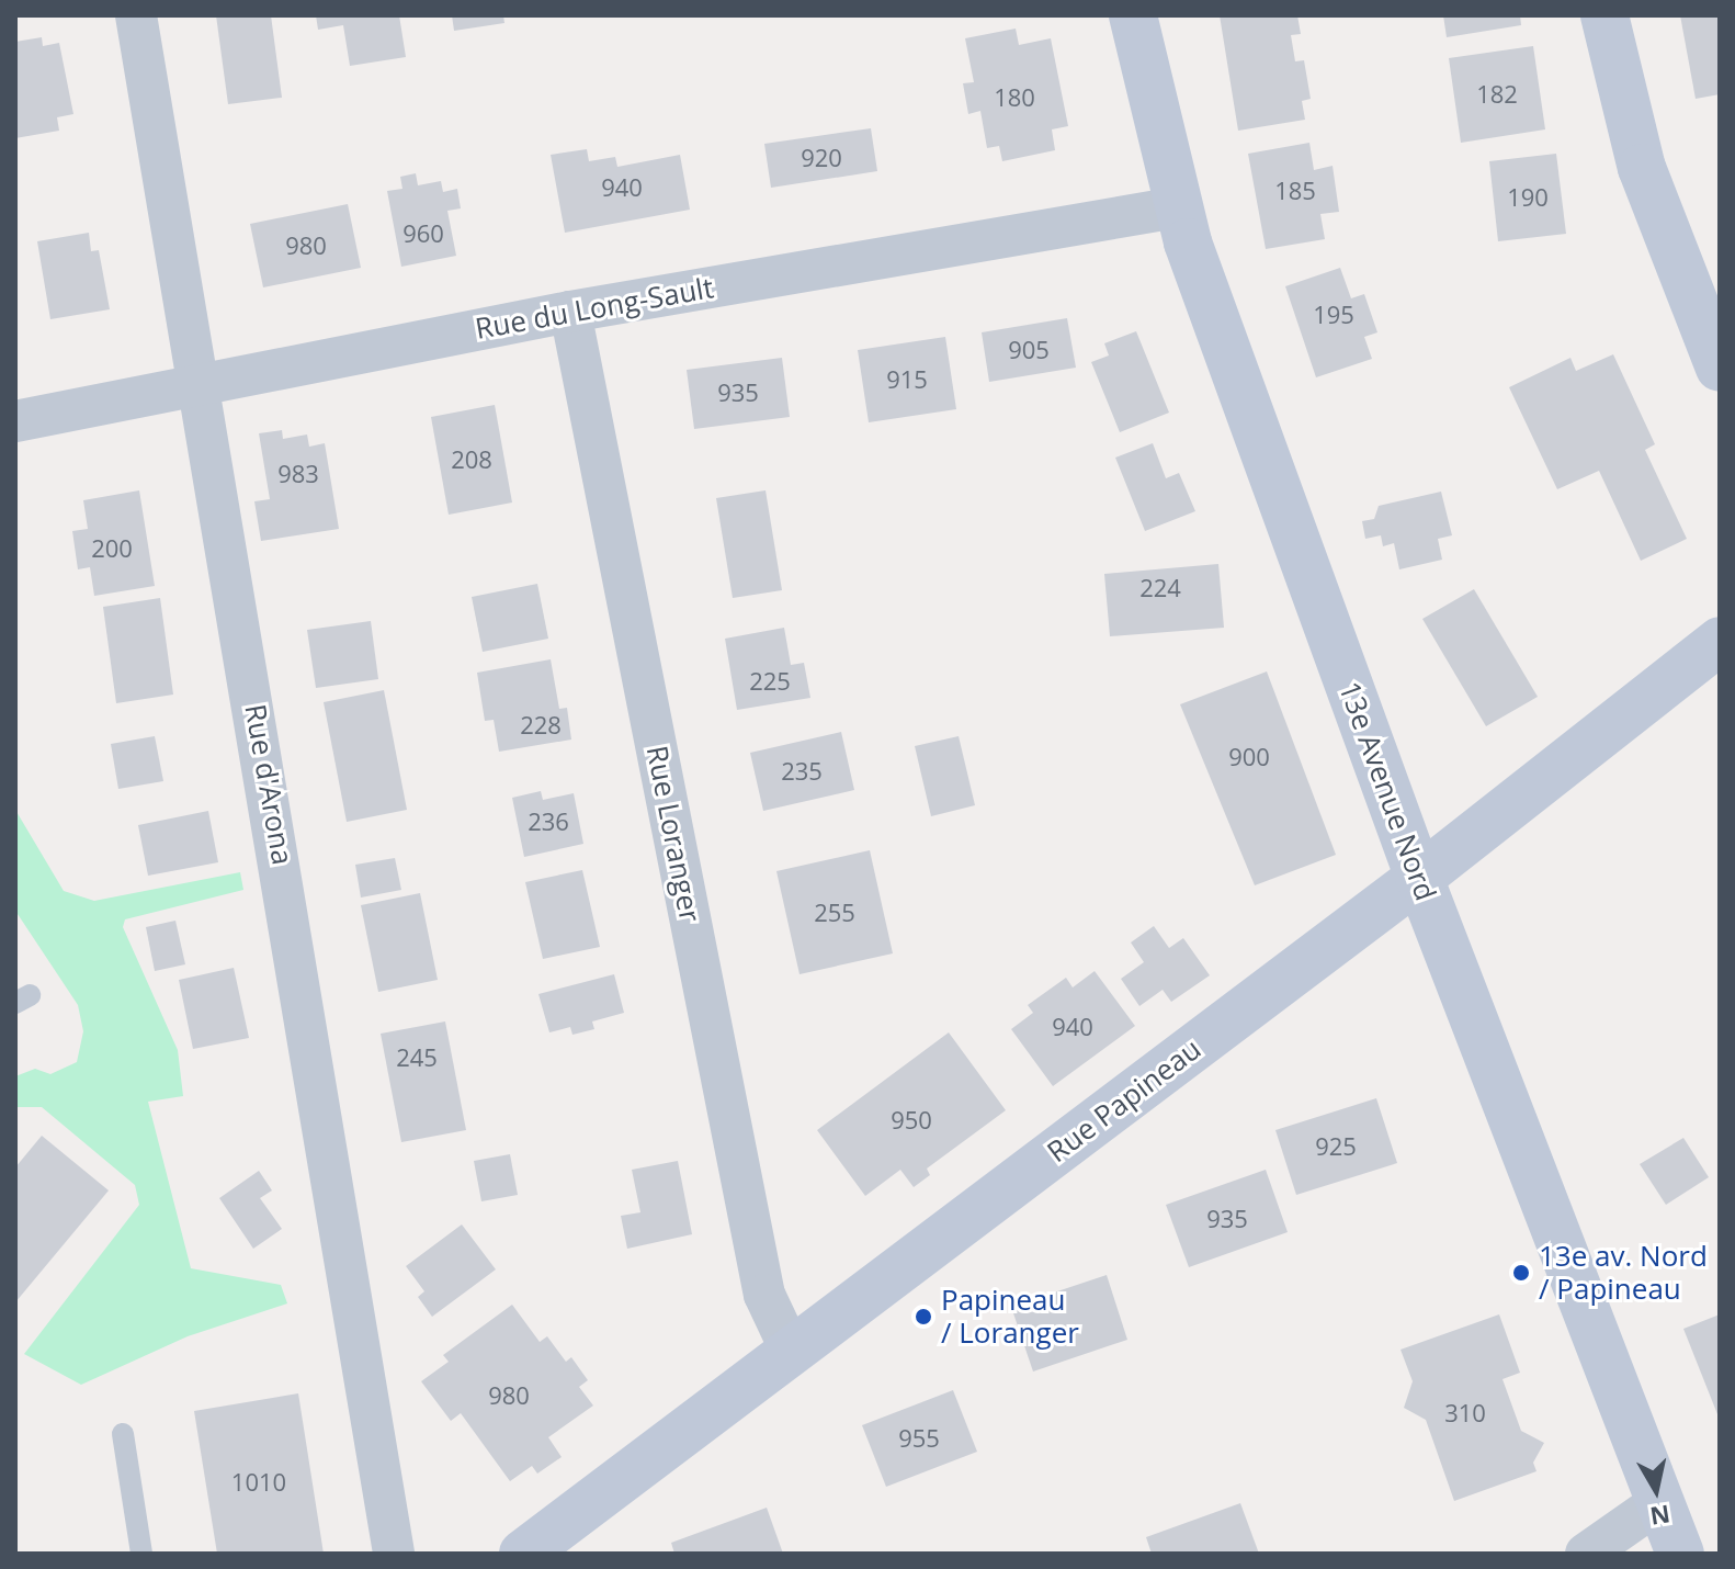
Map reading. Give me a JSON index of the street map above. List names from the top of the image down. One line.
{"streets":{"main road":["13e Avenue Nord","Rue Papineau"],"street":["Rue du Long-Sault","Rue d'Arona","Rue Loranger"]},"crossings":[["Rue du Long-Sault","Rue d'Arona"],["Rue du Long-Sault","13e Avenue Nord"],["Rue du Long-Sault","Rue Loranger"],["13e Avenue Nord","Rue Papineau"],["Rue Loranger","Rue Papineau"]],"places":["13e av. Nord / Papineau","Papineau / Loranger"],"house_numbers":["182","180","920","940","185","190","960","980","195","905","915","935","208","983","200","224","225","228","900","235","236","255","940","245","950","925","935","980","310","955","1010"],"north":"bottom"}
